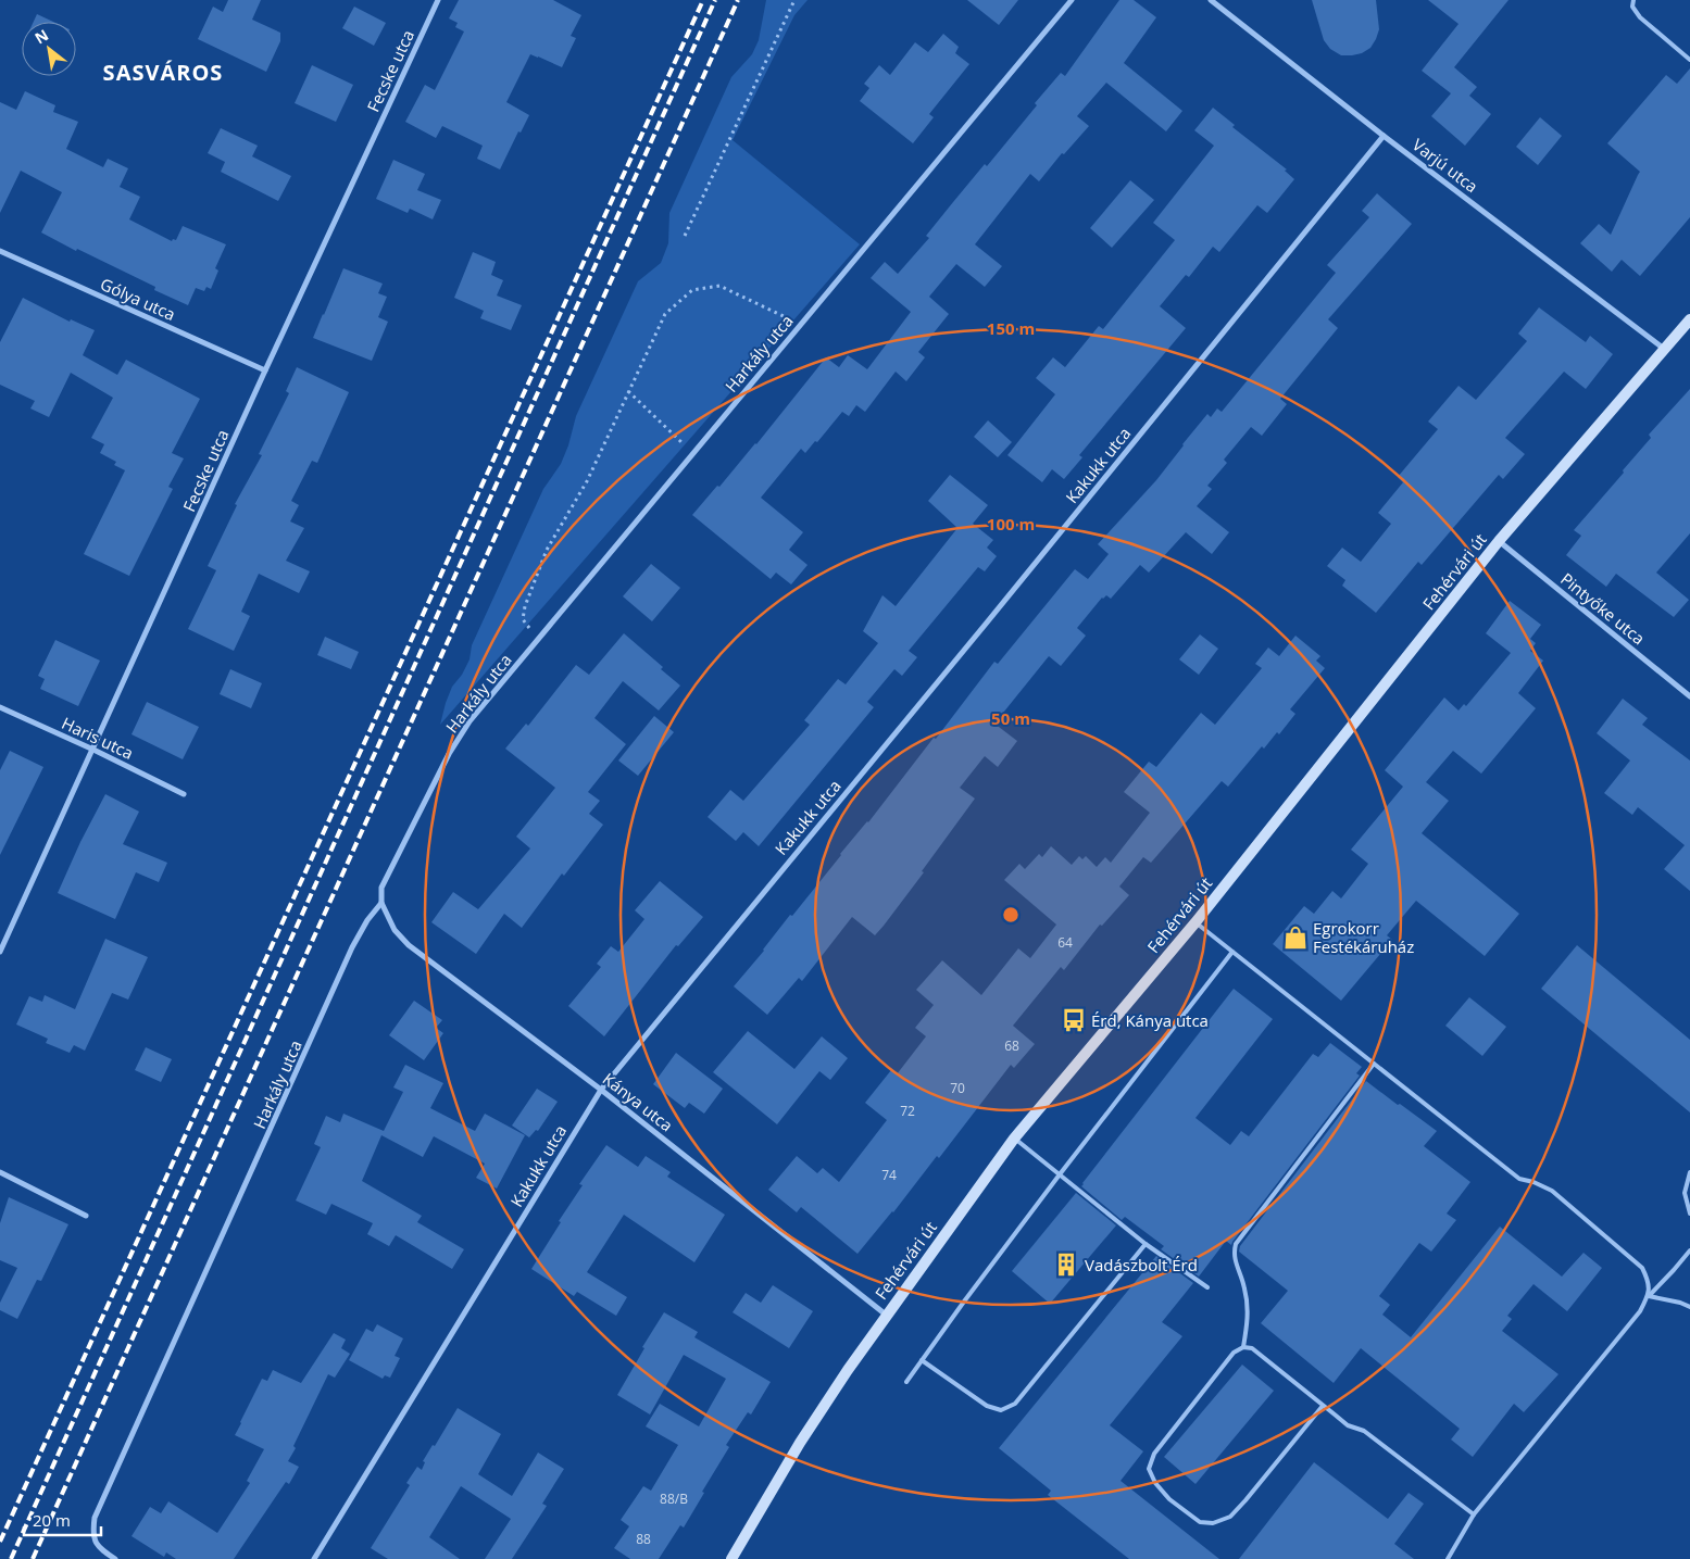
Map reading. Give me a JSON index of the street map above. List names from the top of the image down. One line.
{"streets":{"main road":["Fehérvári út"],"street":["Fecske utca","Varjú utca","Gólya utca","Harkály utca","Kakukk utca","Pintyőke utca","Haris utca","Kánya utca"]},"crossings":[["Fecske utca","Gólya utca"],["Fecske utca","Haris utca"],["Varjú utca","Kakukk utca"],["Varjú utca","Fehérvári út"],["Harkály utca","Kánya utca"],["Kakukk utca","Kánya utca"],["Fehérvári út","Pintyőke utca"],["Fehérvári út","Kánya utca"]],"districts":["SASVÁROS"],"places":{"shop":["Egrokorr Festékáruház"],"bus stop":["Érd, Kánya utca"],"building":["Vadászbolt Érd"]},"house_numbers":["64","68","70","72","74","88/B","88"],"scale_bar":"20 m","north":"top left","rings":["150 m","100 m","50 m"]}
